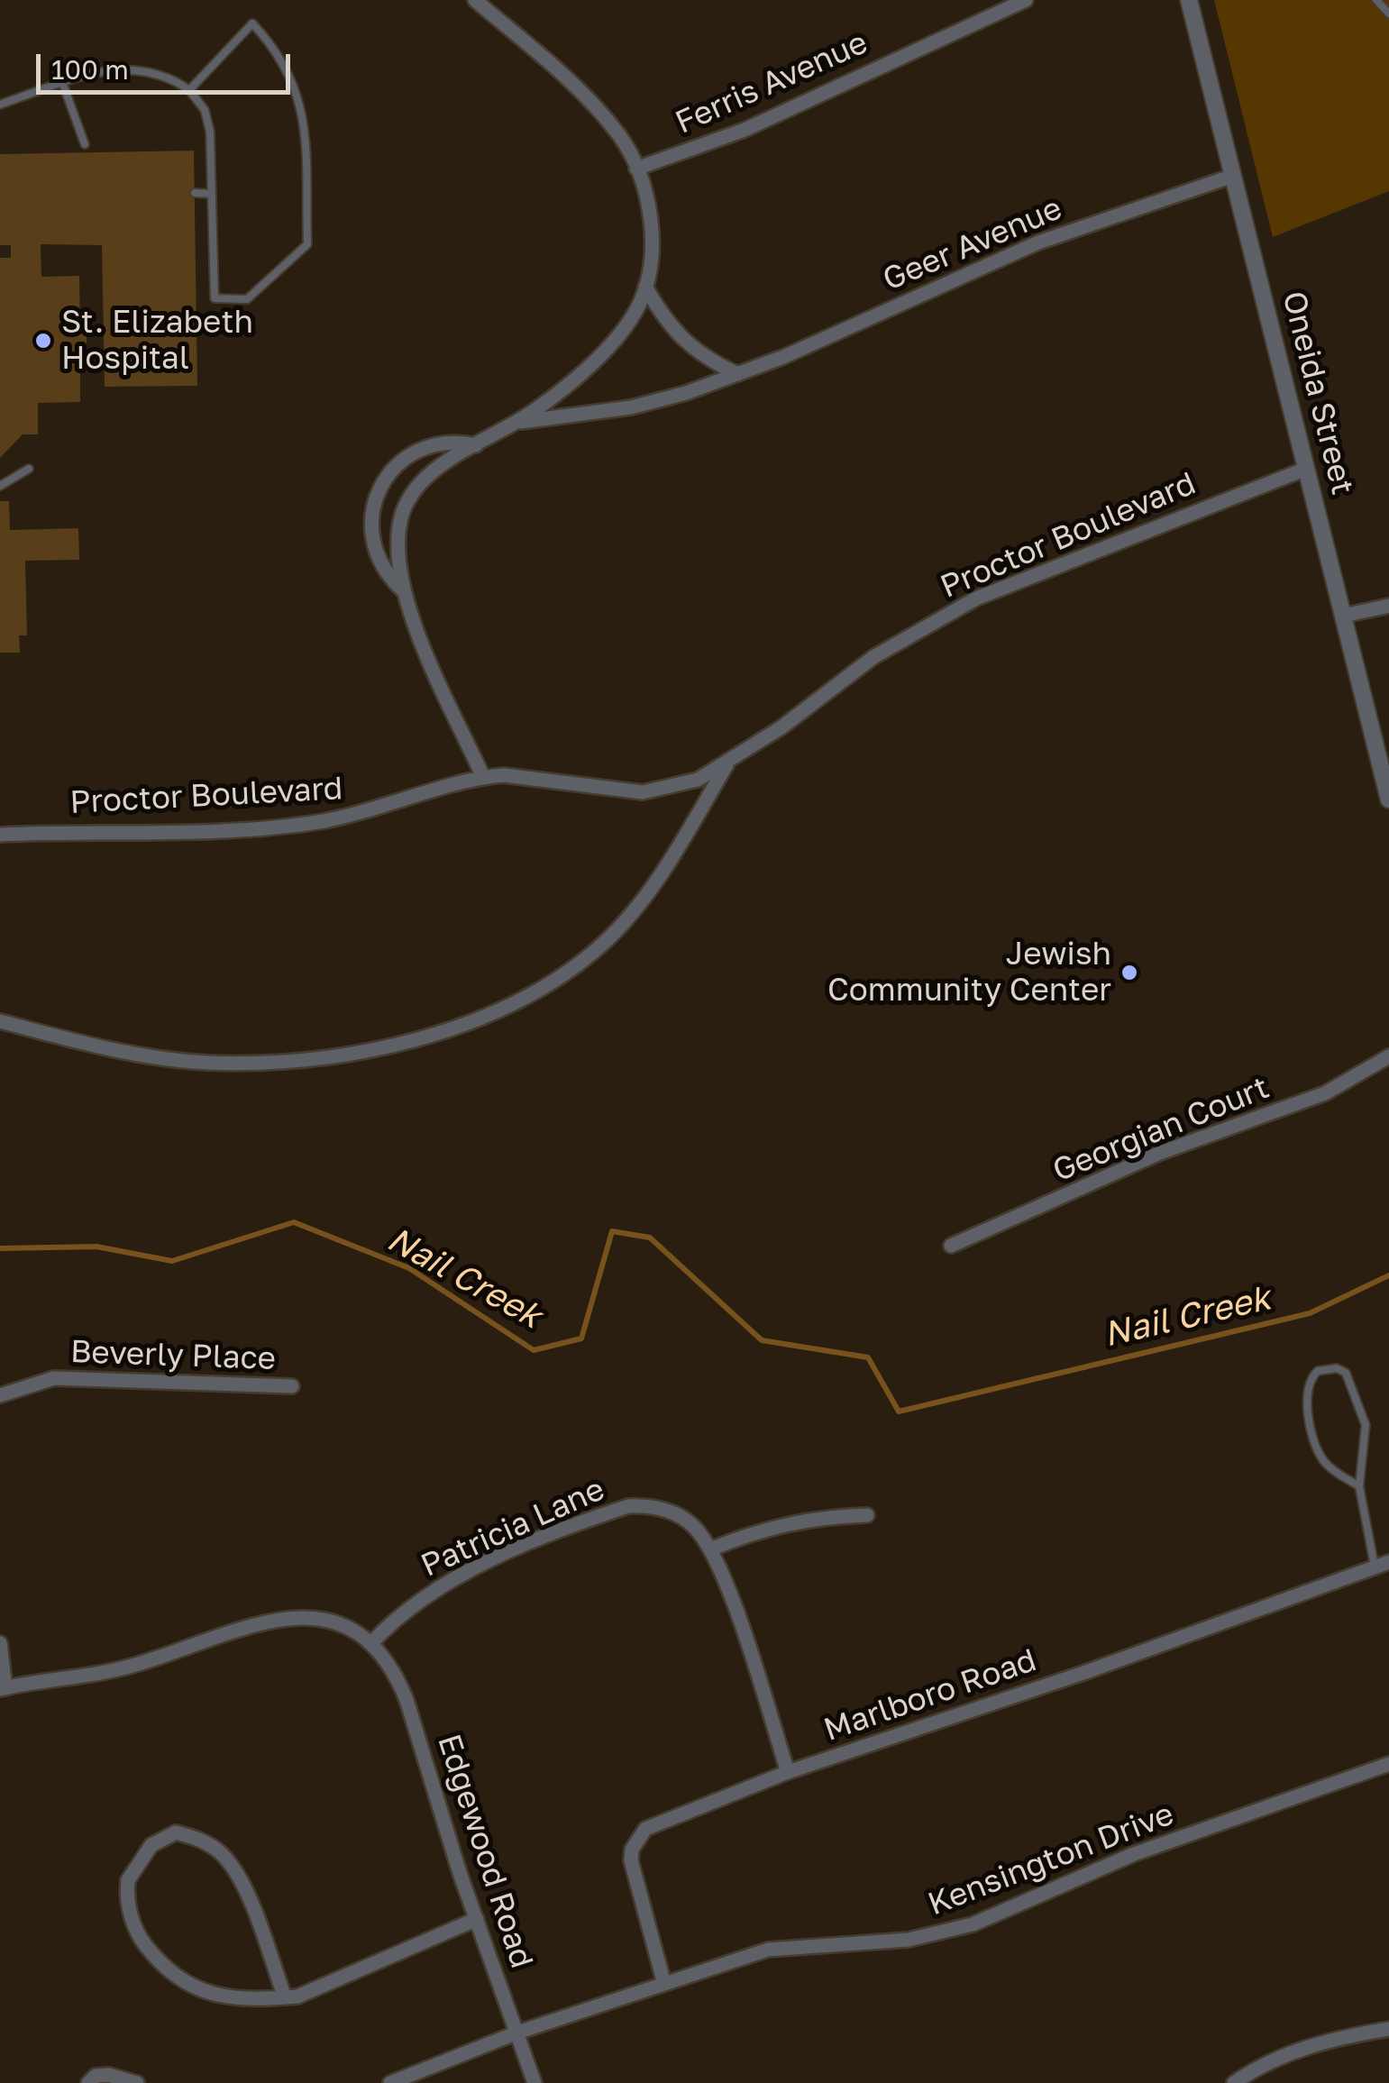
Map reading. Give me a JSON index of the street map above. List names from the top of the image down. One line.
{"streets":{"street":["Ferris Avenue","Geer Avenue","Oneida Street","Proctor Boulevard","Georgian Court","Beverly Place","Patricia Lane","Marlboro Road","Edgewood Road","Kensington Drive"]},"crossings":[["Geer Avenue","Oneida Street"],["Oneida Street","Proctor Boulevard"],["Patricia Lane","Marlboro Road"],["Patricia Lane","Edgewood Road"],["Marlboro Road","Kensington Drive"],["Edgewood Road","Kensington Drive"]],"water":["Nail Creek"],"places":["St. Elizabeth Hospital","Jewish Community Center"],"scale_bar":"100 m"}
